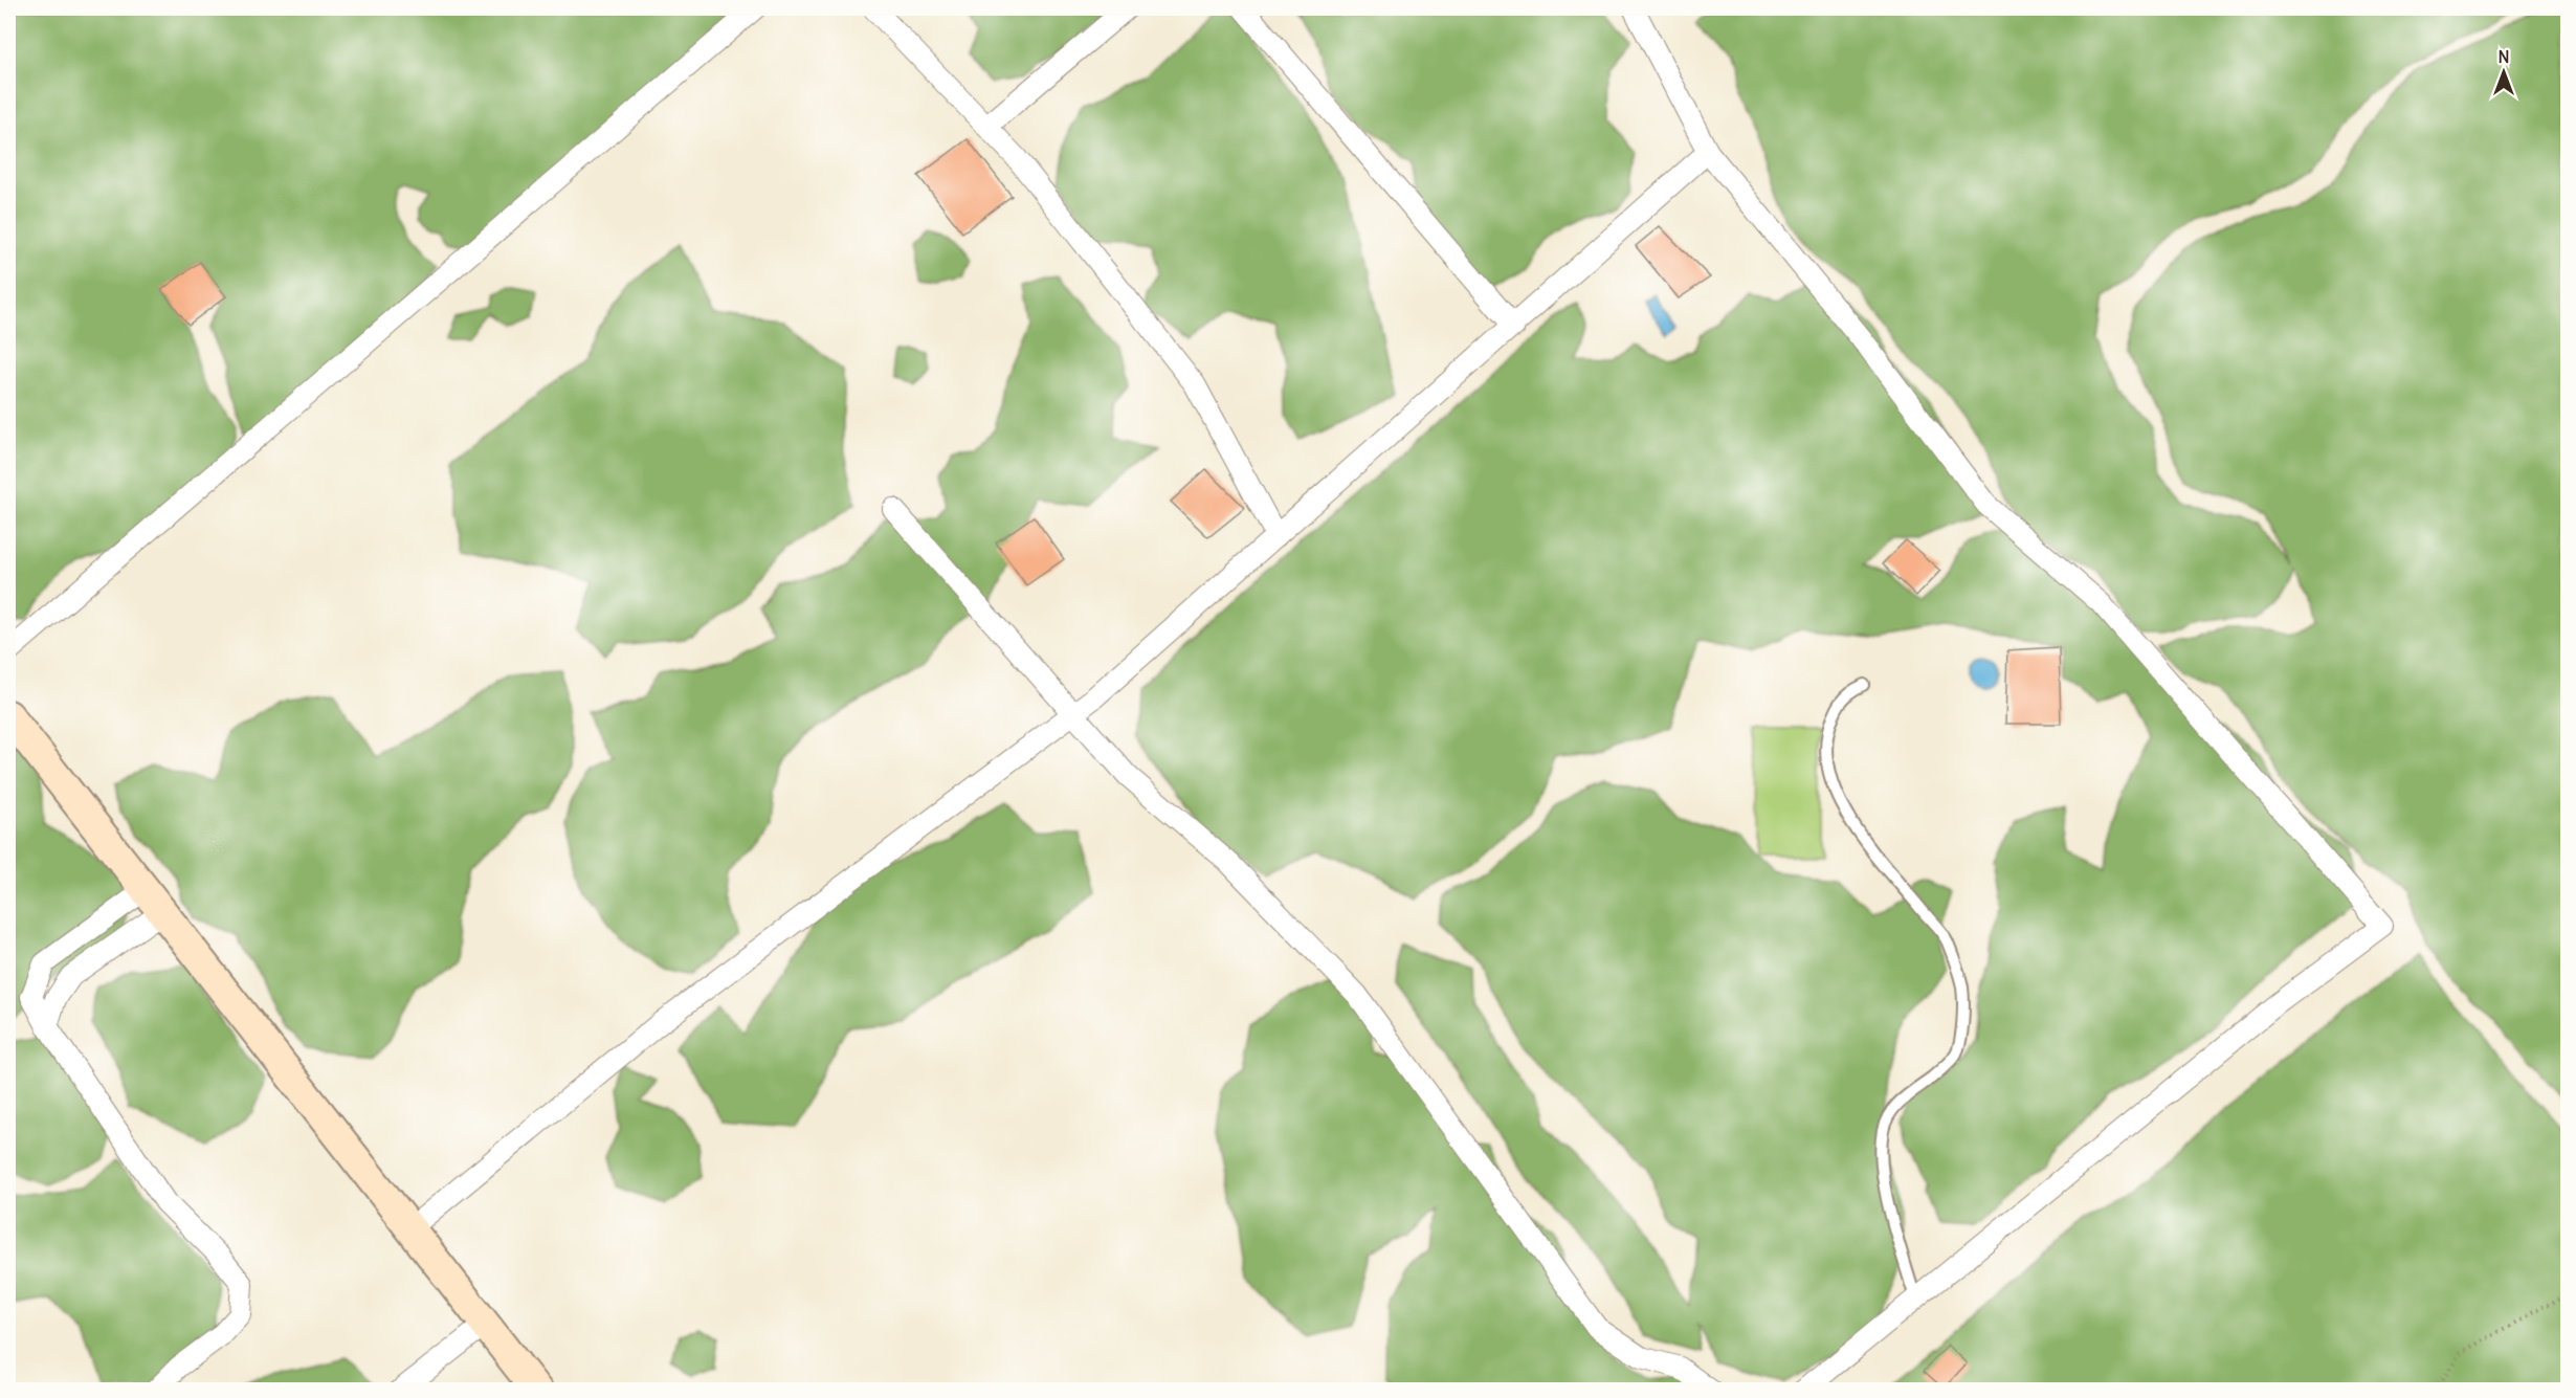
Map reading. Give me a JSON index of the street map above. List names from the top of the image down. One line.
{"north":"top"}
